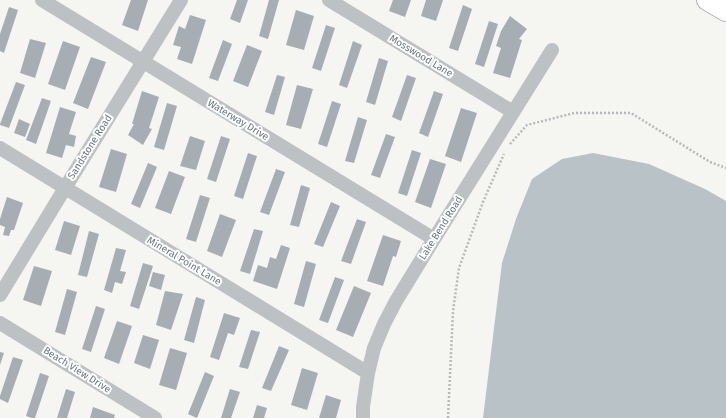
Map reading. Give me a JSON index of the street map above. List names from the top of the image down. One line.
{"streets":{"street":["Mosswood Lane","Waterway Drive","Sandstone Road","Lake Bend Road","Mineral Point Lane","Beach View Drive"]},"crossings":[["Mosswood Lane","Lake Bend Road"],["Waterway Drive","Sandstone Road"],["Waterway Drive","Lake Bend Road"],["Sandstone Road","Mineral Point Lane"],["Lake Bend Road","Mineral Point Lane"]]}
